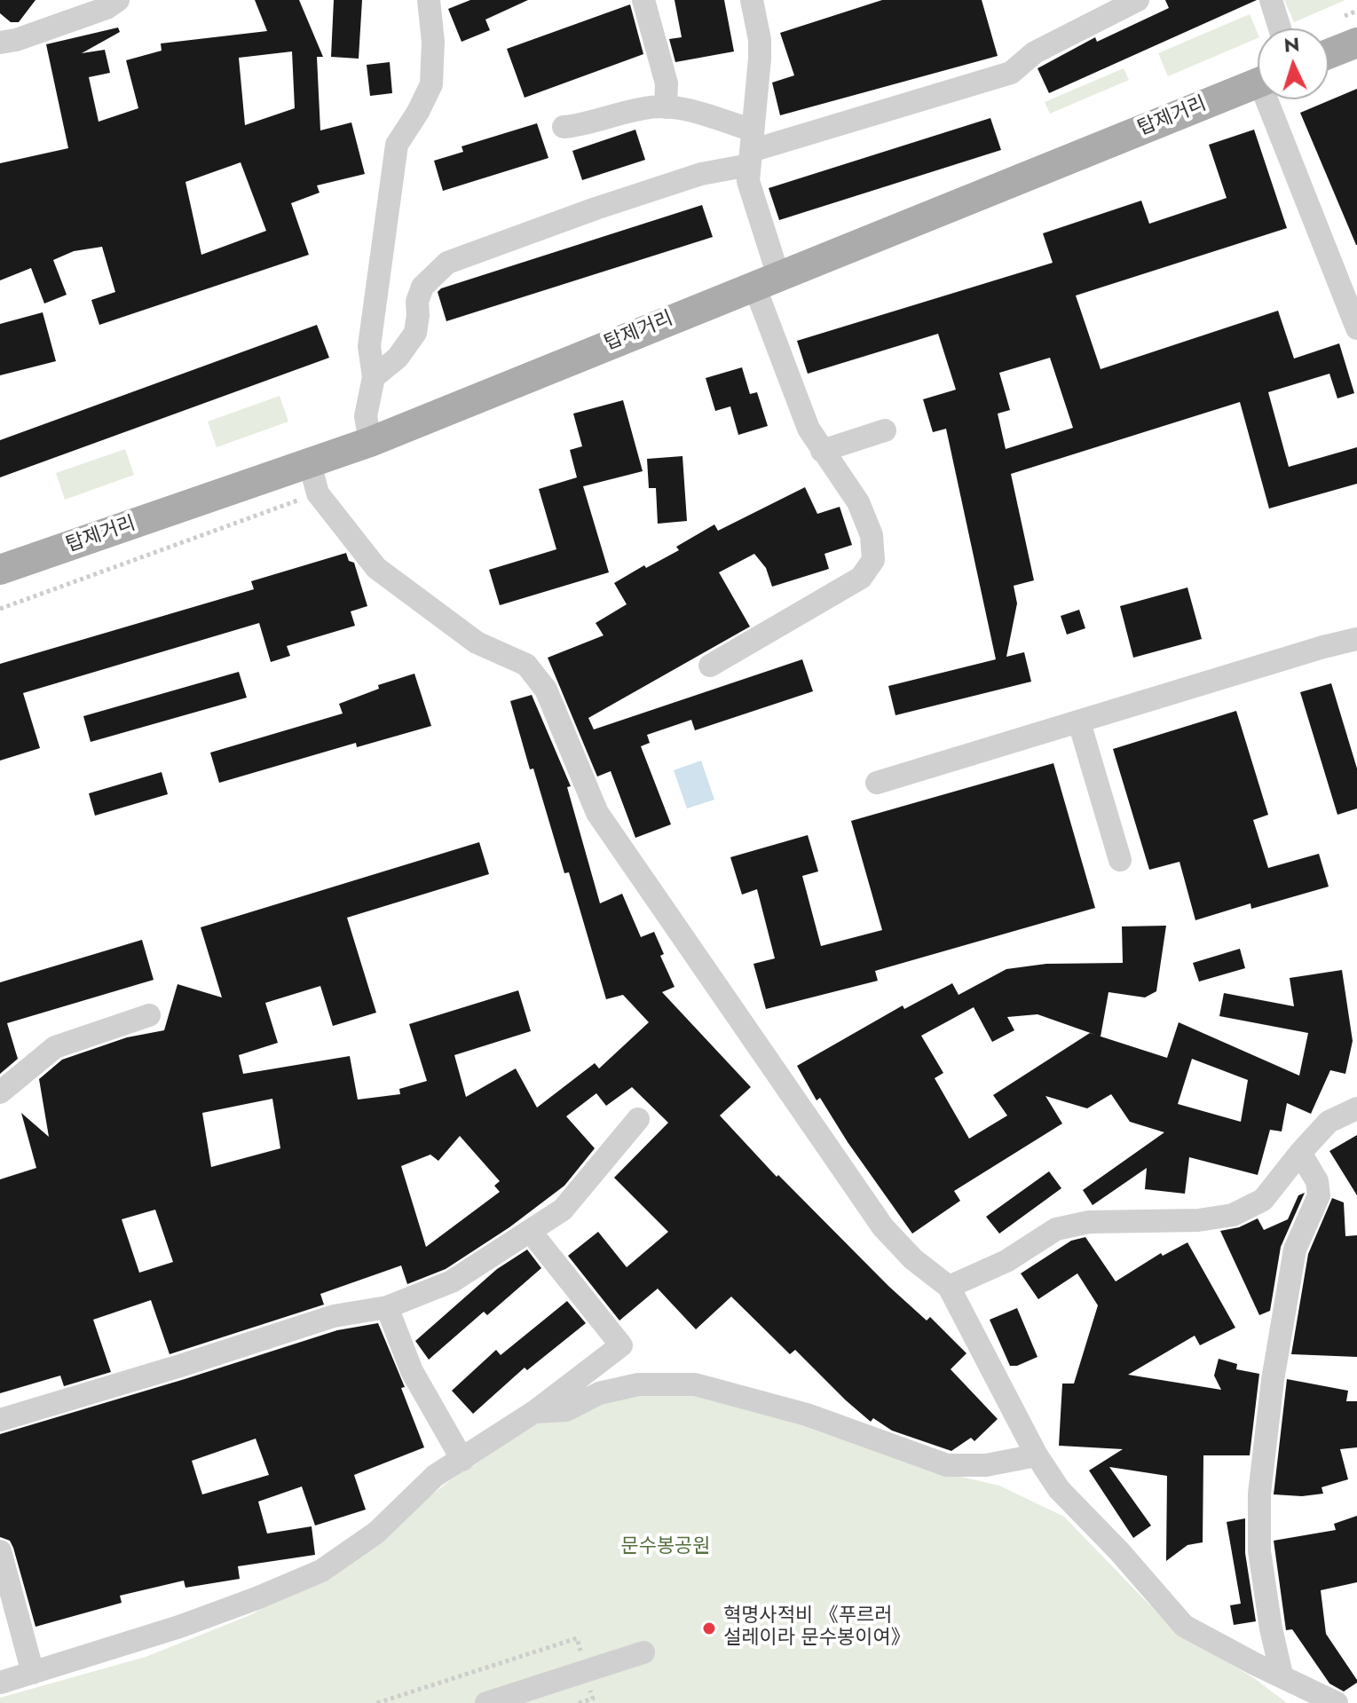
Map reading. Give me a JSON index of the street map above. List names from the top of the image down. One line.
{"streets":{"main road":["탑제거리"]},"parks":["문수봉공원"],"places":["혁명사적비 《푸르러 설레이라 문수봉이여》"],"north":"top"}
